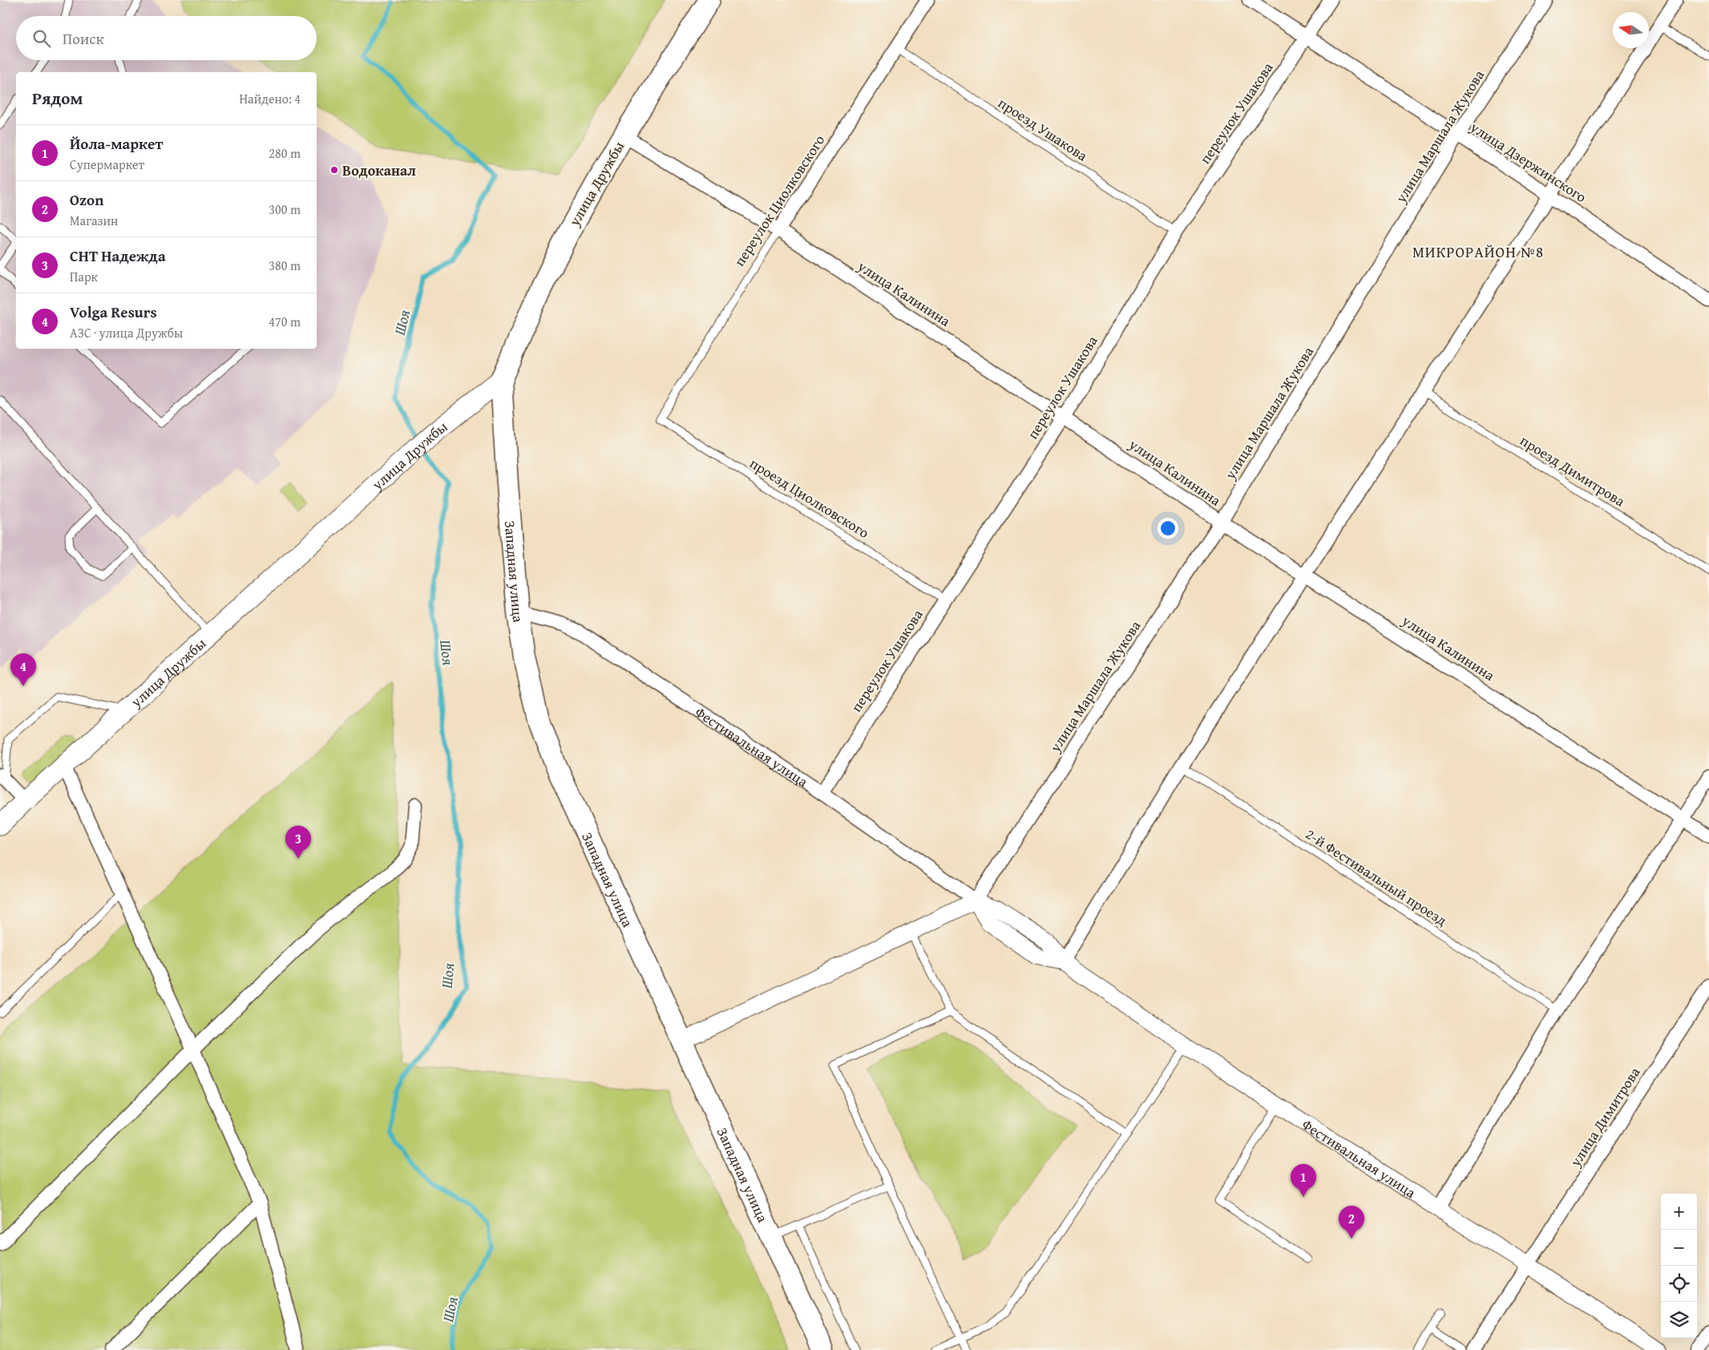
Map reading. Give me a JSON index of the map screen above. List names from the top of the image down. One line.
{"streets":{"main road":["улица Дружбы","Западная улица"],"street":["переулок Ушакова","улица Маршала Жукова","улица Дзержинского","переулок Циолковского","улица Калинина","Фестивальная улица","улица Димитрова"],"lane":["проезд Ушакова","проезд Димитрова","проезд Циолковского","2-й Фестивальный проезд"]},"crossings":[["переулок Ушакова","проезд Ушакова"],["переулок Ушакова","улица Дзержинского"],["переулок Ушакова","улица Калинина"],["переулок Ушакова","проезд Циолковского"],["переулок Ушакова","Фестивальная улица"],["проезд Ушакова","переулок Циолковского"],["улица Маршала Жукова","улица Дзержинского"],["улица Маршала Жукова","улица Калинина"],["улица Маршала Жукова","Фестивальная улица"],["улица Дружбы","улица Калинина"],["улица Дружбы","Западная улица"],["переулок Циолковского","улица Калинина"],["переулок Циолковского","проезд Циолковского"],["Западная улица","Фестивальная улица"],["Фестивальная улица","улица Димитрова"]],"districts":["МИКРОРАЙОН №8"],"water":["Шоя"],"places":["Водоканал"],"north":"left","page":{"search":"Поиск","heading":["Рядом","Найдено: 4"],"list":[{"mark":"1","name":"Йола-маркет","note":"Супермаркет","value":"280 m"},{"mark":"2","name":"Ozon","note":"Магазин","value":"300 m"},{"mark":"3","name":"СНТ Надежда","note":"Парк","value":"380 m"},{"mark":"4","name":"Volga Resurs","note":"АЗС · улица Дружбы","value":"470 m"}],"pins":["4","3","1","2"],"map_buttons":["+","−"]}}
